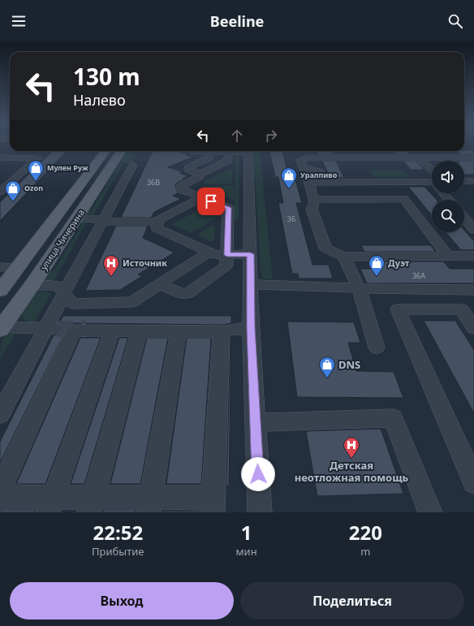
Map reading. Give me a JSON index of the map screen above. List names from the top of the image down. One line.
{"streets":{"main road":["улица Чичерина"]},"places":{"shop":["Мулен Руж","Уралпиво","Ozon","Дуэт","DNS"],"hospital":["Источник","Детская неотложная помощь"]},"house_numbers":["36В","36","36А"],"page":{"header":"Beeline","turn":["130 m","Налево"],"eta":["22:52","Прибытие","1","мин","220","m"],"buttons":["Выход","Поделиться"]}}
